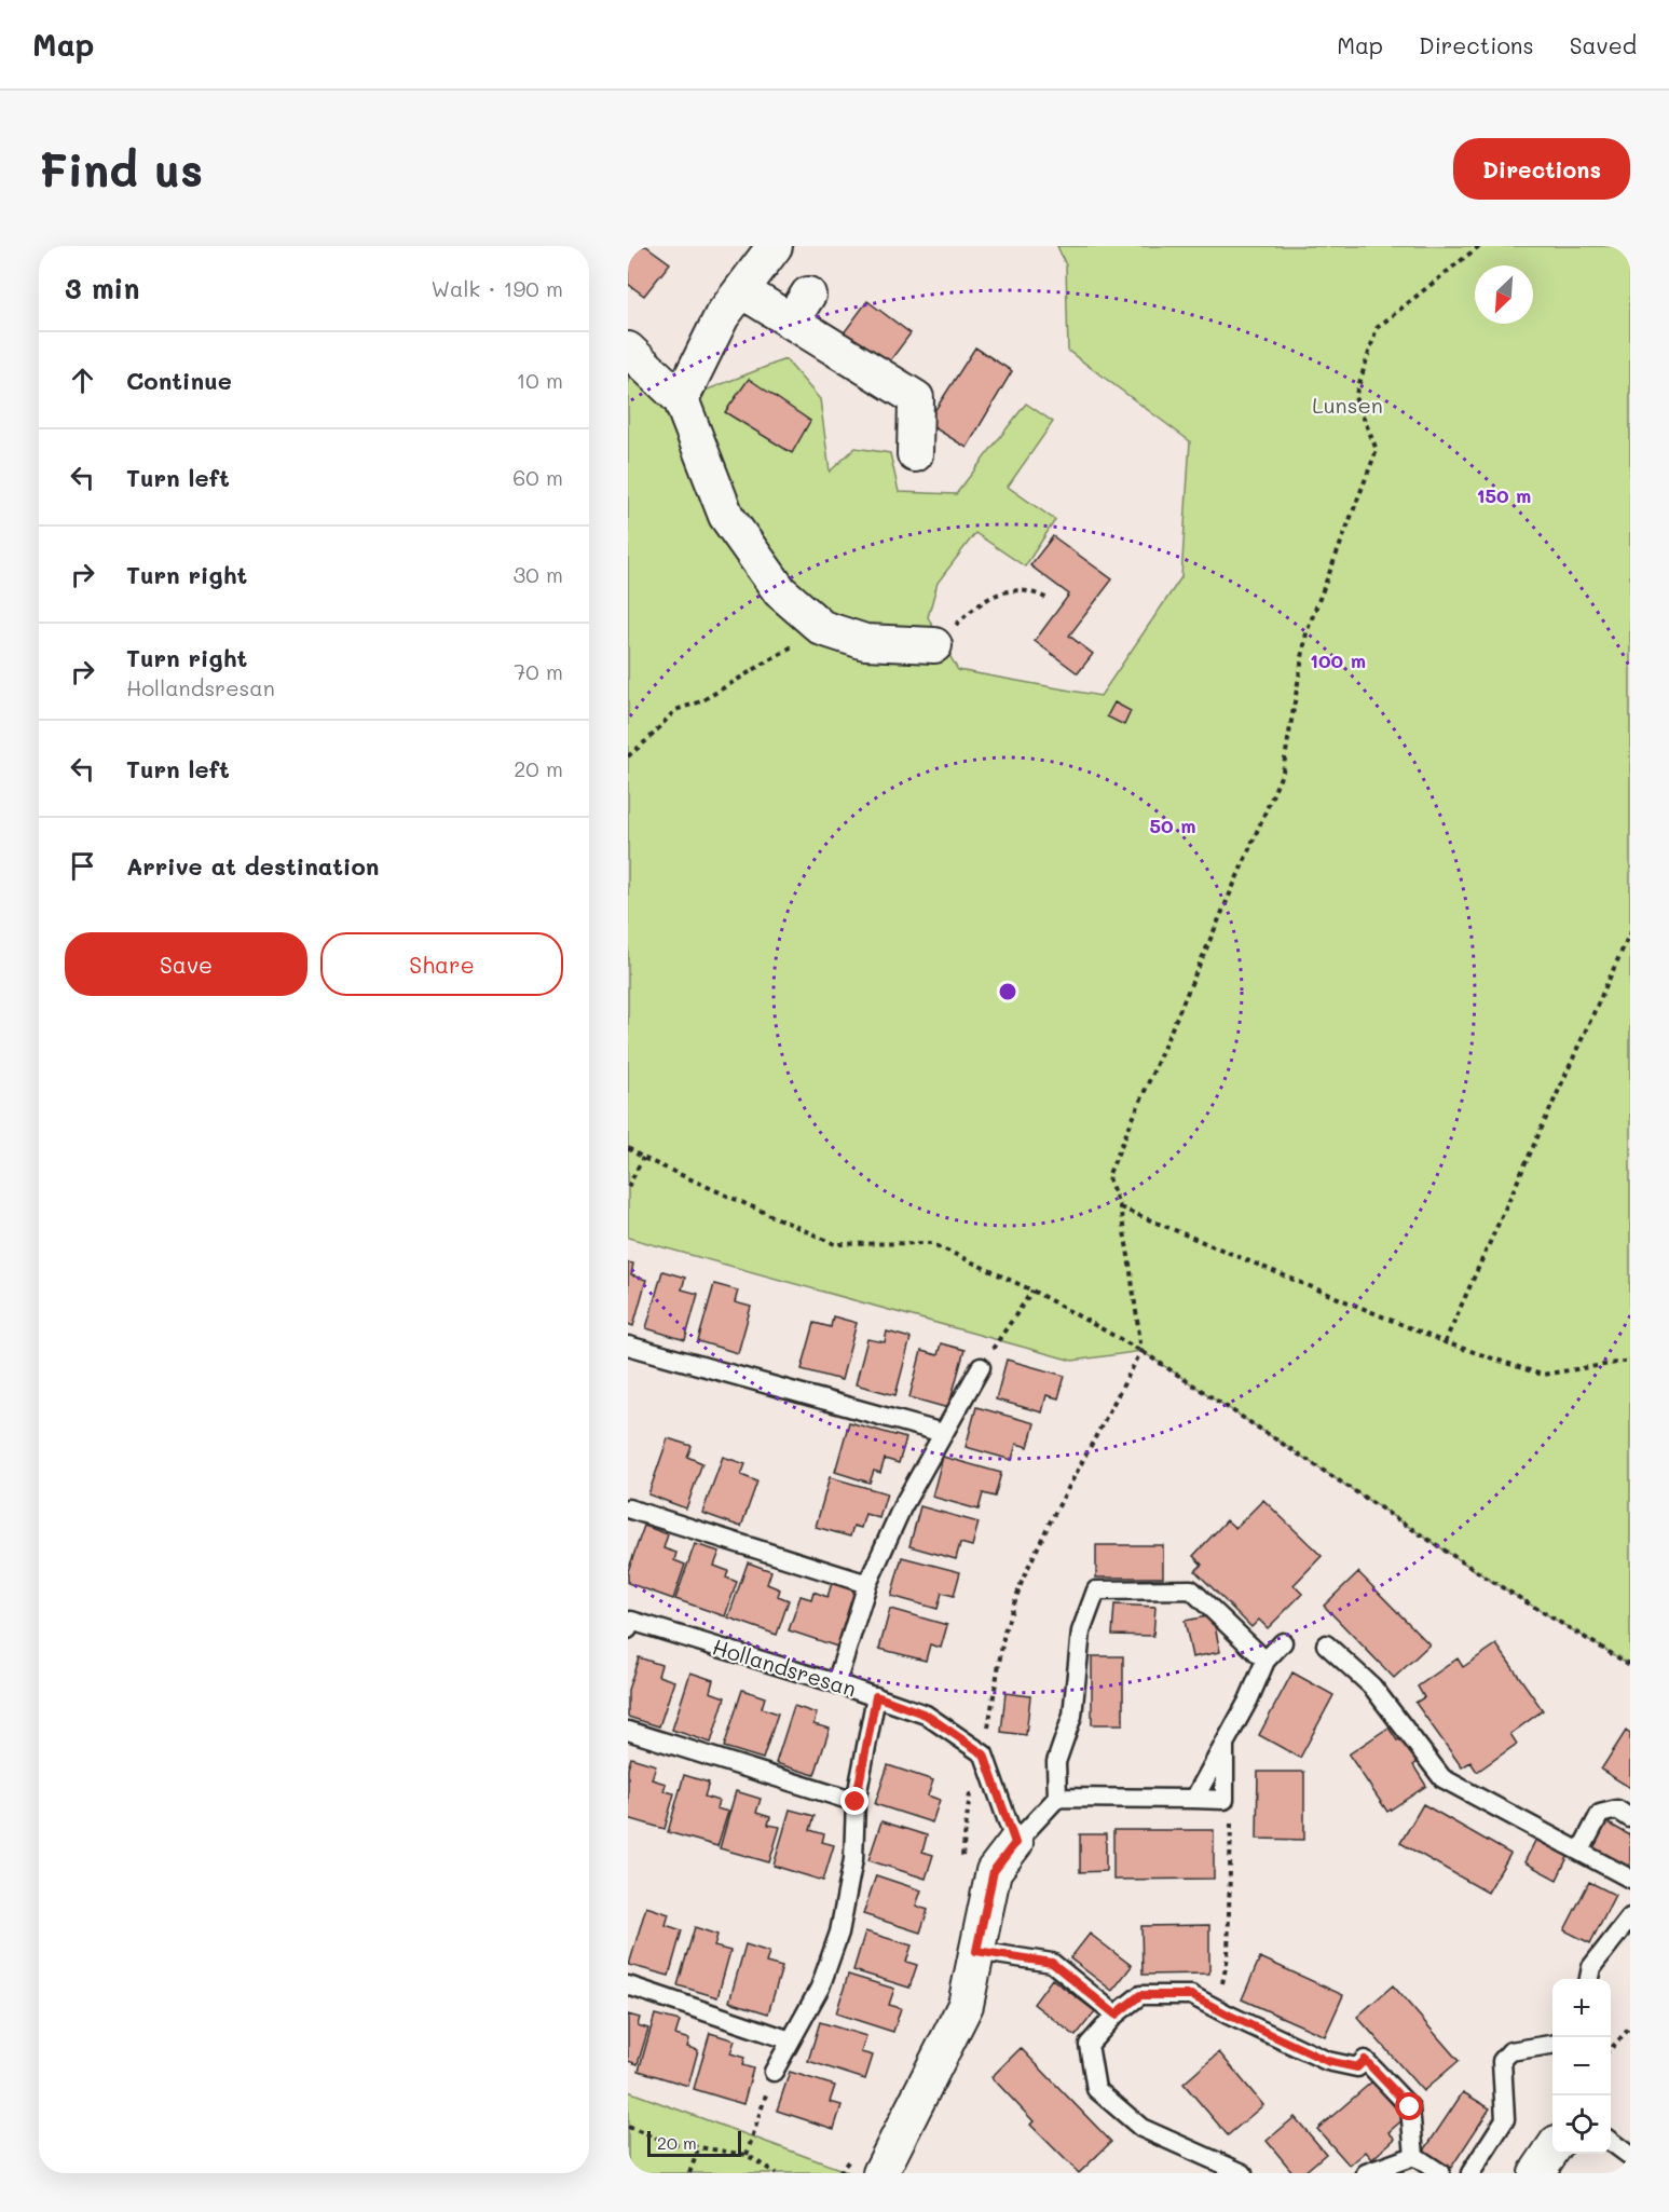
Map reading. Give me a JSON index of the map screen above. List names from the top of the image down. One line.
{"streets":{"lane":["Hollandsresan"]},"parks":["Lunsen"],"scale_bar":"20 m","north":"bottom left","page":{"header":"Map","nav":["Map","Directions","Saved"],"buttons":["Directions",["Save","Share"]],"title":"Find us","heading":["3 min","Walk · 190 m"],"list":[["Continue","10 m"],["Turn left","60 m"],["Turn right","30 m"],["Turn right","Hollandsresan","70 m"],["Turn left","20 m"],"Arrive at destination"],"map_buttons":["+","−"],"scale":"20 m"},"rings":["150 m","100 m","50 m"]}
